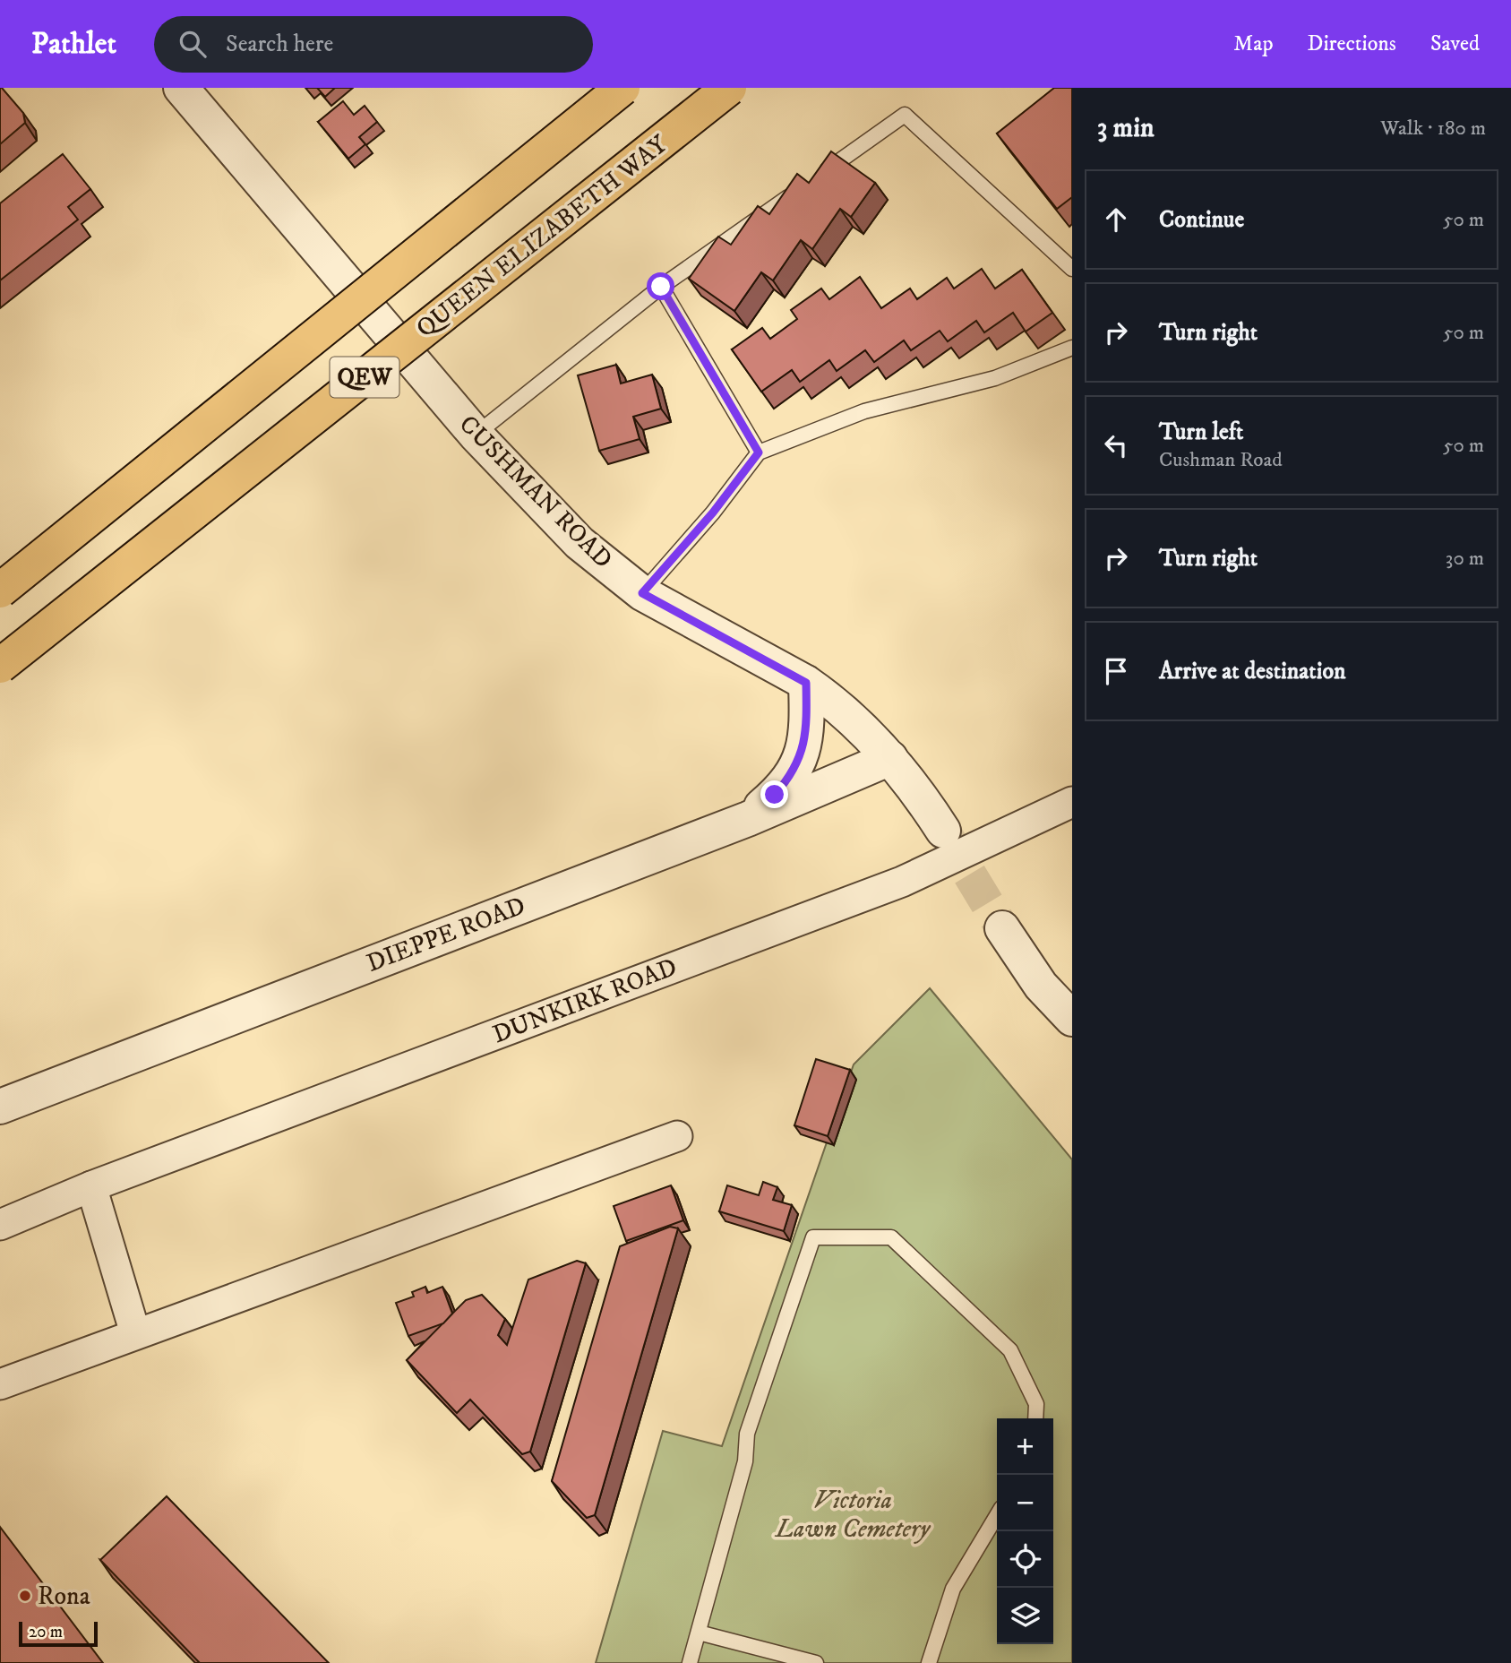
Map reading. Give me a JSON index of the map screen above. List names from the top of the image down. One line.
{"streets":{"highway":["QUEEN ELIZABETH WAY","QEW"],"street":["CUSHMAN ROAD","DIEPPE ROAD","DUNKIRK ROAD"]},"crossings":[["CUSHMAN ROAD","DIEPPE ROAD"]],"parks":["Victoria Lawn Cemetery"],"places":["Rona"],"scale_bar":"20 m","page":{"header":"Pathlet","search":"Search here","nav":["Map","Directions","Saved"],"heading":["3 min","Walk · 180 m"],"list":[["Continue","50 m"],["Turn right","50 m"],["Turn left","Cushman Road","50 m"],["Turn right","30 m"],"Arrive at destination"],"map_buttons":["+","−"],"scale":"20 m"}}
